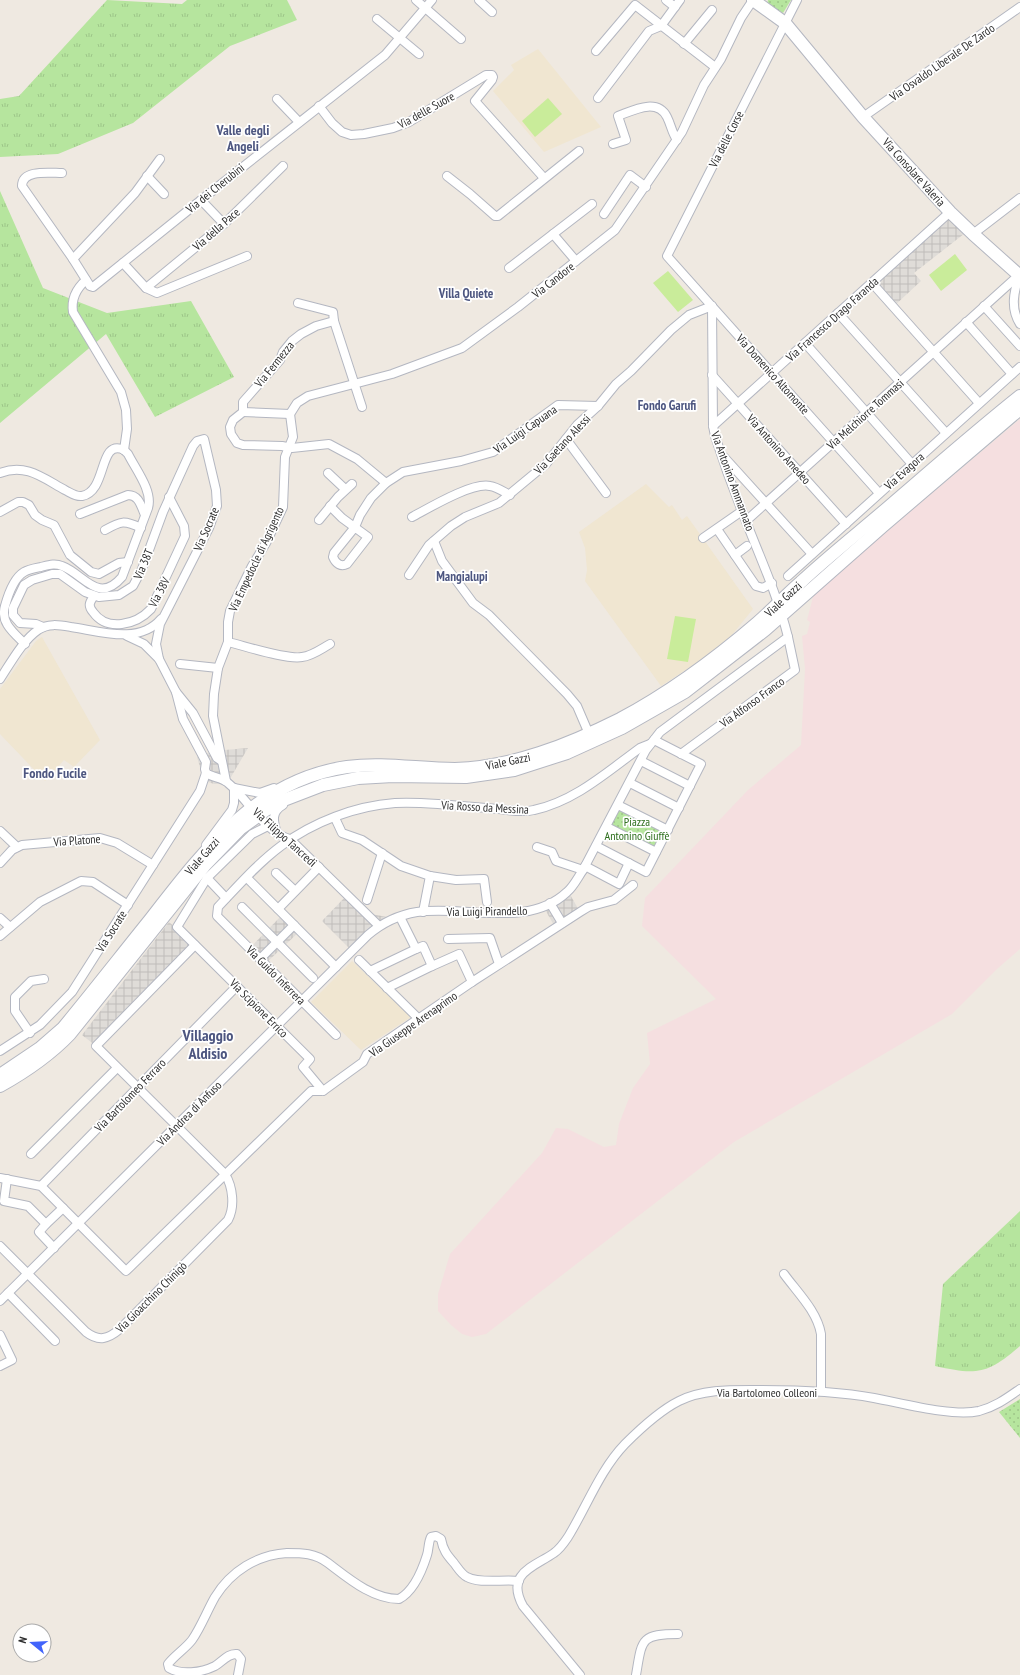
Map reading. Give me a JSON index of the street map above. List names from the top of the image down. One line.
{"streets":{"main road":["Via Consolare Valeria","Viale Gazzi"],"street":["Via Osvaldo Liberale De Zardo","Via delle Suore","Via delle Corse","Via dei Cherubini","Via della Pace","Via Candore","Via Francesco Drago Faranda","Via Fermezza","Via Domenico Altomonte","Via Melchiorre Tommasi","Via Luigi Capuana","Via Gaetano Alessi","Via Antonino Amedeo","Via Evagora","Via Antonino Ammannato","Via Socrate","Via Empedocle di Agrigento","Via 38T","Via 38V","Via Alfonso Franco","Via Rosso da Messina","Via Filippo Tancredi","Via Platone","Via Luigi Pirandello","Via Guido Inferrera","Via Scipione Errico","Via Giuseppe Arenaprimo","Via Bartolomeo Ferraro","Via Andrea di Anfuso","Via Gioacchino Chinigò","Via Bartolomeo Colleoni"]},"crossings":[["Via Osvaldo Liberale De Zardo","Via Consolare Valeria"],["Via delle Suore","Via dei Cherubini"],["Via delle Corse","Via Consolare Valeria"],["Via delle Corse","Via Domenico Altomonte"],["Via Consolare Valeria","Via Candore"],["Via Consolare Valeria","Via Francesco Drago Faranda"],["Via Consolare Valeria","Via Melchiorre Tommasi"],["Via Candore","Via Empedocle di Agrigento"],["Via Francesco Drago Faranda","Via Domenico Altomonte"],["Via Francesco Drago Faranda","Via Antonino Amedeo"],["Via Francesco Drago Faranda","Via Antonino Ammannato"],["Via Fermezza","Via Empedocle di Agrigento"],["Via Domenico Altomonte","Via Melchiorre Tommasi"],["Via Domenico Altomonte","Via Gaetano Alessi"],["Via Domenico Altomonte","Via Evagora"],["Via Domenico Altomonte","Via Antonino Ammannato"],["Via Melchiorre Tommasi","Via Antonino Amedeo"],["Via Melchiorre Tommasi","Via Antonino Ammannato"],["Via Luigi Capuana","Via Gaetano Alessi"],["Via Gaetano Alessi","Via Antonino Ammannato"],["Via Antonino Amedeo","Via Evagora"],["Via Antonino Amedeo","Via Antonino Ammannato"],["Via Antonino Ammannato","Viale Gazzi"],["Via Socrate","Via Empedocle di Agrigento"],["Via Socrate","Via 38T"],["Via Socrate","Via Filippo Tancredi"],["Via Socrate","Via Platone"],["Via Empedocle di Agrigento","Via Filippo Tancredi"],["Via 38T","Via 38V"],["Viale Gazzi","Via Filippo Tancredi"],["Via Alfonso Franco","Via Rosso da Messina"],["Via Rosso da Messina","Via Filippo Tancredi"],["Via Rosso da Messina","Via Luigi Pirandello"],["Via Rosso da Messina","Via Guido Inferrera"],["Via Filippo Tancredi","Via Luigi Pirandello"],["Via Filippo Tancredi","Via Andrea di Anfuso"],["Via Luigi Pirandello","Via Andrea di Anfuso"],["Via Guido Inferrera","Via Andrea di Anfuso"],["Via Scipione Errico","Via Giuseppe Arenaprimo"],["Via Scipione Errico","Via Bartolomeo Ferraro"],["Via Scipione Errico","Via Andrea di Anfuso"],["Via Giuseppe Arenaprimo","Via Andrea di Anfuso"],["Via Giuseppe Arenaprimo","Via Gioacchino Chinigò"],["Via Andrea di Anfuso","Via Gioacchino Chinigò"]],"districts":["Valle degli Angeli","Villa Quiete","Fondo Garufi","Mangialupi","Fondo Fucile","Villaggio Aldisio"],"parks":["Piazza Antonino Giuffè"],"north":"left"}
